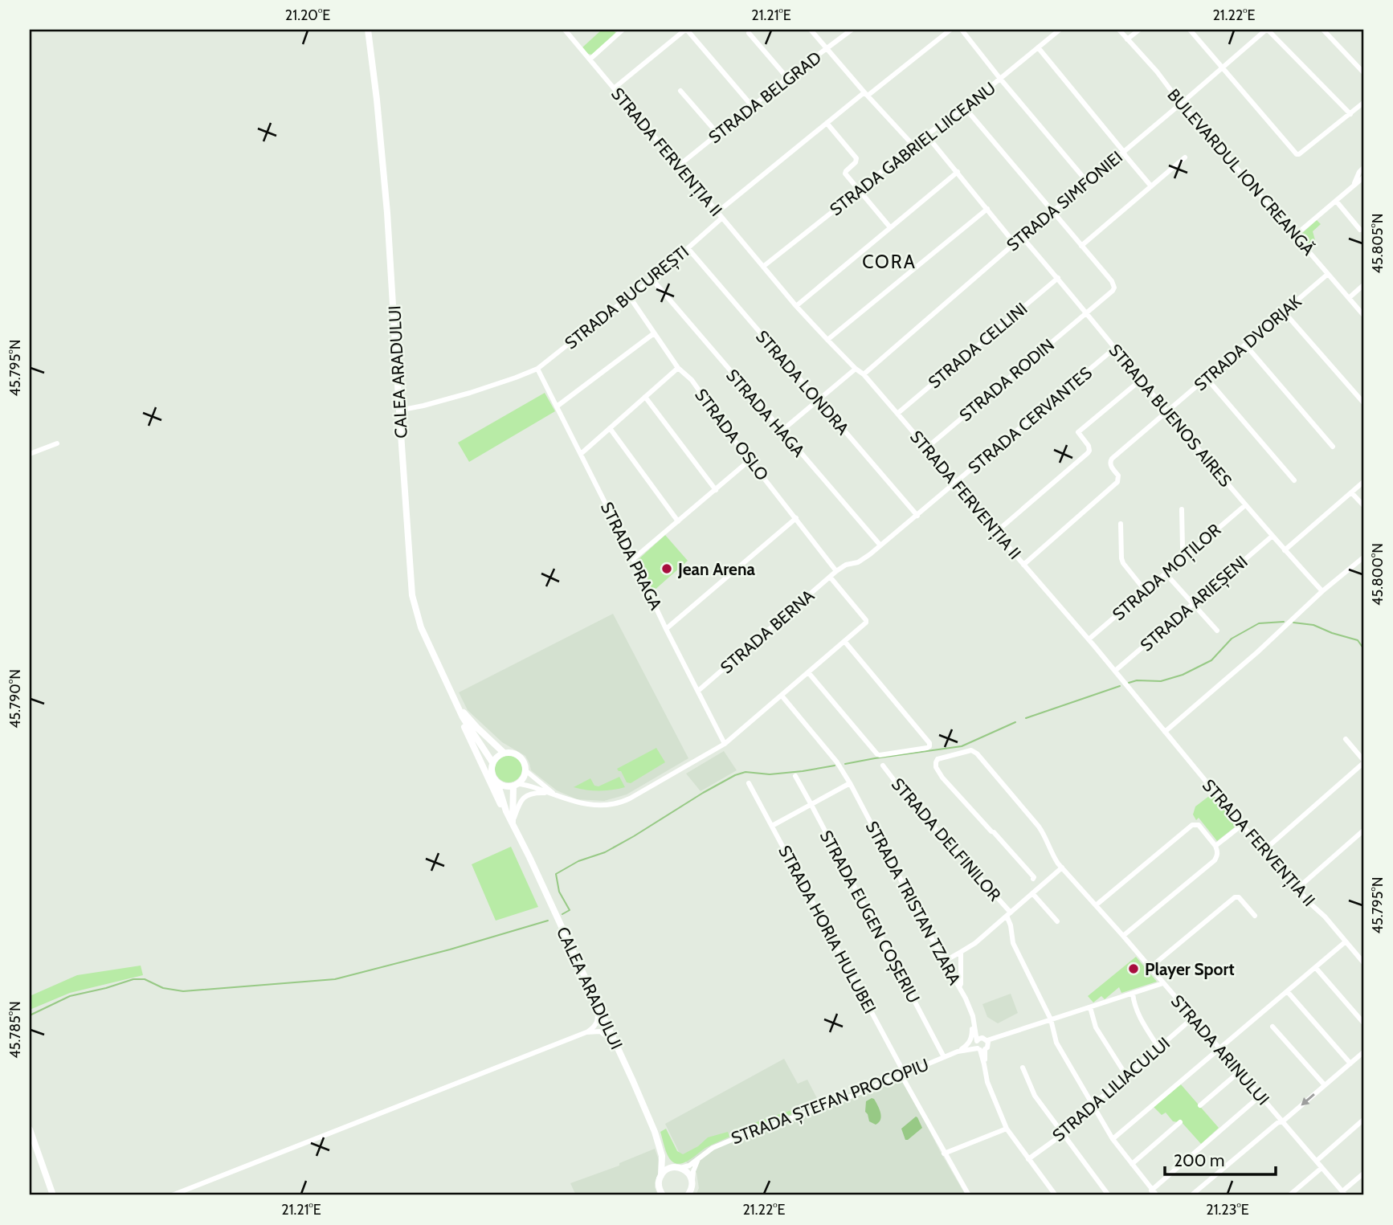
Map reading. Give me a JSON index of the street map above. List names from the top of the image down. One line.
{"streets":{"main road":["CALEA ARADULUI"],"street":["STRADA BELGRAD","STRADA GABRIEL LIICEANU","STRADA FERVENȚIA II","BULEVARDUL ION CREANGĂ","STRADA SIMFONIEI","STRADA BUCUREȘTI","STRADA DVORJAK","STRADA CELLINI","STRADA RODIN","STRADA LONDRA","STRADA HAGA","STRADA BUENOS AIRES","STRADA CERVANTES","STRADA OSLO","STRADA PRAGA","STRADA MOȚILOR","STRADA ARIEȘENI","STRADA BERNA","STRADA DELFINILOR","STRADA TRISTAN TZARA","STRADA EUGEN COȘERIU","STRADA HORIA HULUBEI","STRADA ARINULUI","STRADA LILIACULUI","STRADA ȘTEFAN PROCOPIU"]},"crossings":[["STRADA BELGRAD","STRADA FERVENȚIA II"],["STRADA GABRIEL LIICEANU","STRADA FERVENȚIA II"],["STRADA FERVENȚIA II","STRADA SIMFONIEI"],["STRADA FERVENȚIA II","STRADA BUCUREȘTI"],["STRADA FERVENȚIA II","STRADA DVORJAK"],["STRADA FERVENȚIA II","STRADA CELLINI"],["STRADA FERVENȚIA II","STRADA RODIN"],["STRADA FERVENȚIA II","STRADA CERVANTES"],["STRADA FERVENȚIA II","STRADA MOȚILOR"],["STRADA FERVENȚIA II","STRADA ARIEȘENI"],["BULEVARDUL ION CREANGĂ","STRADA SIMFONIEI"],["BULEVARDUL ION CREANGĂ","STRADA DVORJAK"],["STRADA SIMFONIEI","STRADA BUENOS AIRES"],["STRADA BUCUREȘTI","CALEA ARADULUI"],["STRADA BUCUREȘTI","STRADA LONDRA"],["STRADA BUCUREȘTI","STRADA HAGA"],["STRADA BUCUREȘTI","STRADA OSLO"],["STRADA BUCUREȘTI","STRADA PRAGA"],["STRADA DVORJAK","STRADA BUENOS AIRES"],["STRADA CELLINI","STRADA BUENOS AIRES"],["STRADA RODIN","STRADA BUENOS AIRES"],["STRADA LONDRA","STRADA CERVANTES"],["STRADA HAGA","STRADA CERVANTES"],["STRADA BUENOS AIRES","STRADA CERVANTES"],["STRADA BUENOS AIRES","STRADA MOȚILOR"],["STRADA BUENOS AIRES","STRADA ARIEȘENI"],["STRADA CERVANTES","STRADA OSLO"],["STRADA CERVANTES","STRADA BERNA"],["STRADA OSLO","STRADA BERNA"],["STRADA PRAGA","STRADA BERNA"],["STRADA TRISTAN TZARA","STRADA LILIACULUI"],["STRADA TRISTAN TZARA","STRADA ȘTEFAN PROCOPIU"],["STRADA EUGEN COȘERIU","STRADA ȘTEFAN PROCOPIU"],["STRADA HORIA HULUBEI","STRADA ȘTEFAN PROCOPIU"],["STRADA ARINULUI","STRADA LILIACULUI"]],"districts":["CORA"],"places":["Jean Arena","Player Sport"],"scale_bar":"200 m","coordinates":["21.20°E","21.21°E","21.22°E","45.805°N","45.795°N","45.800°N","45.790°N","45.785°N","21.23°E"]}
